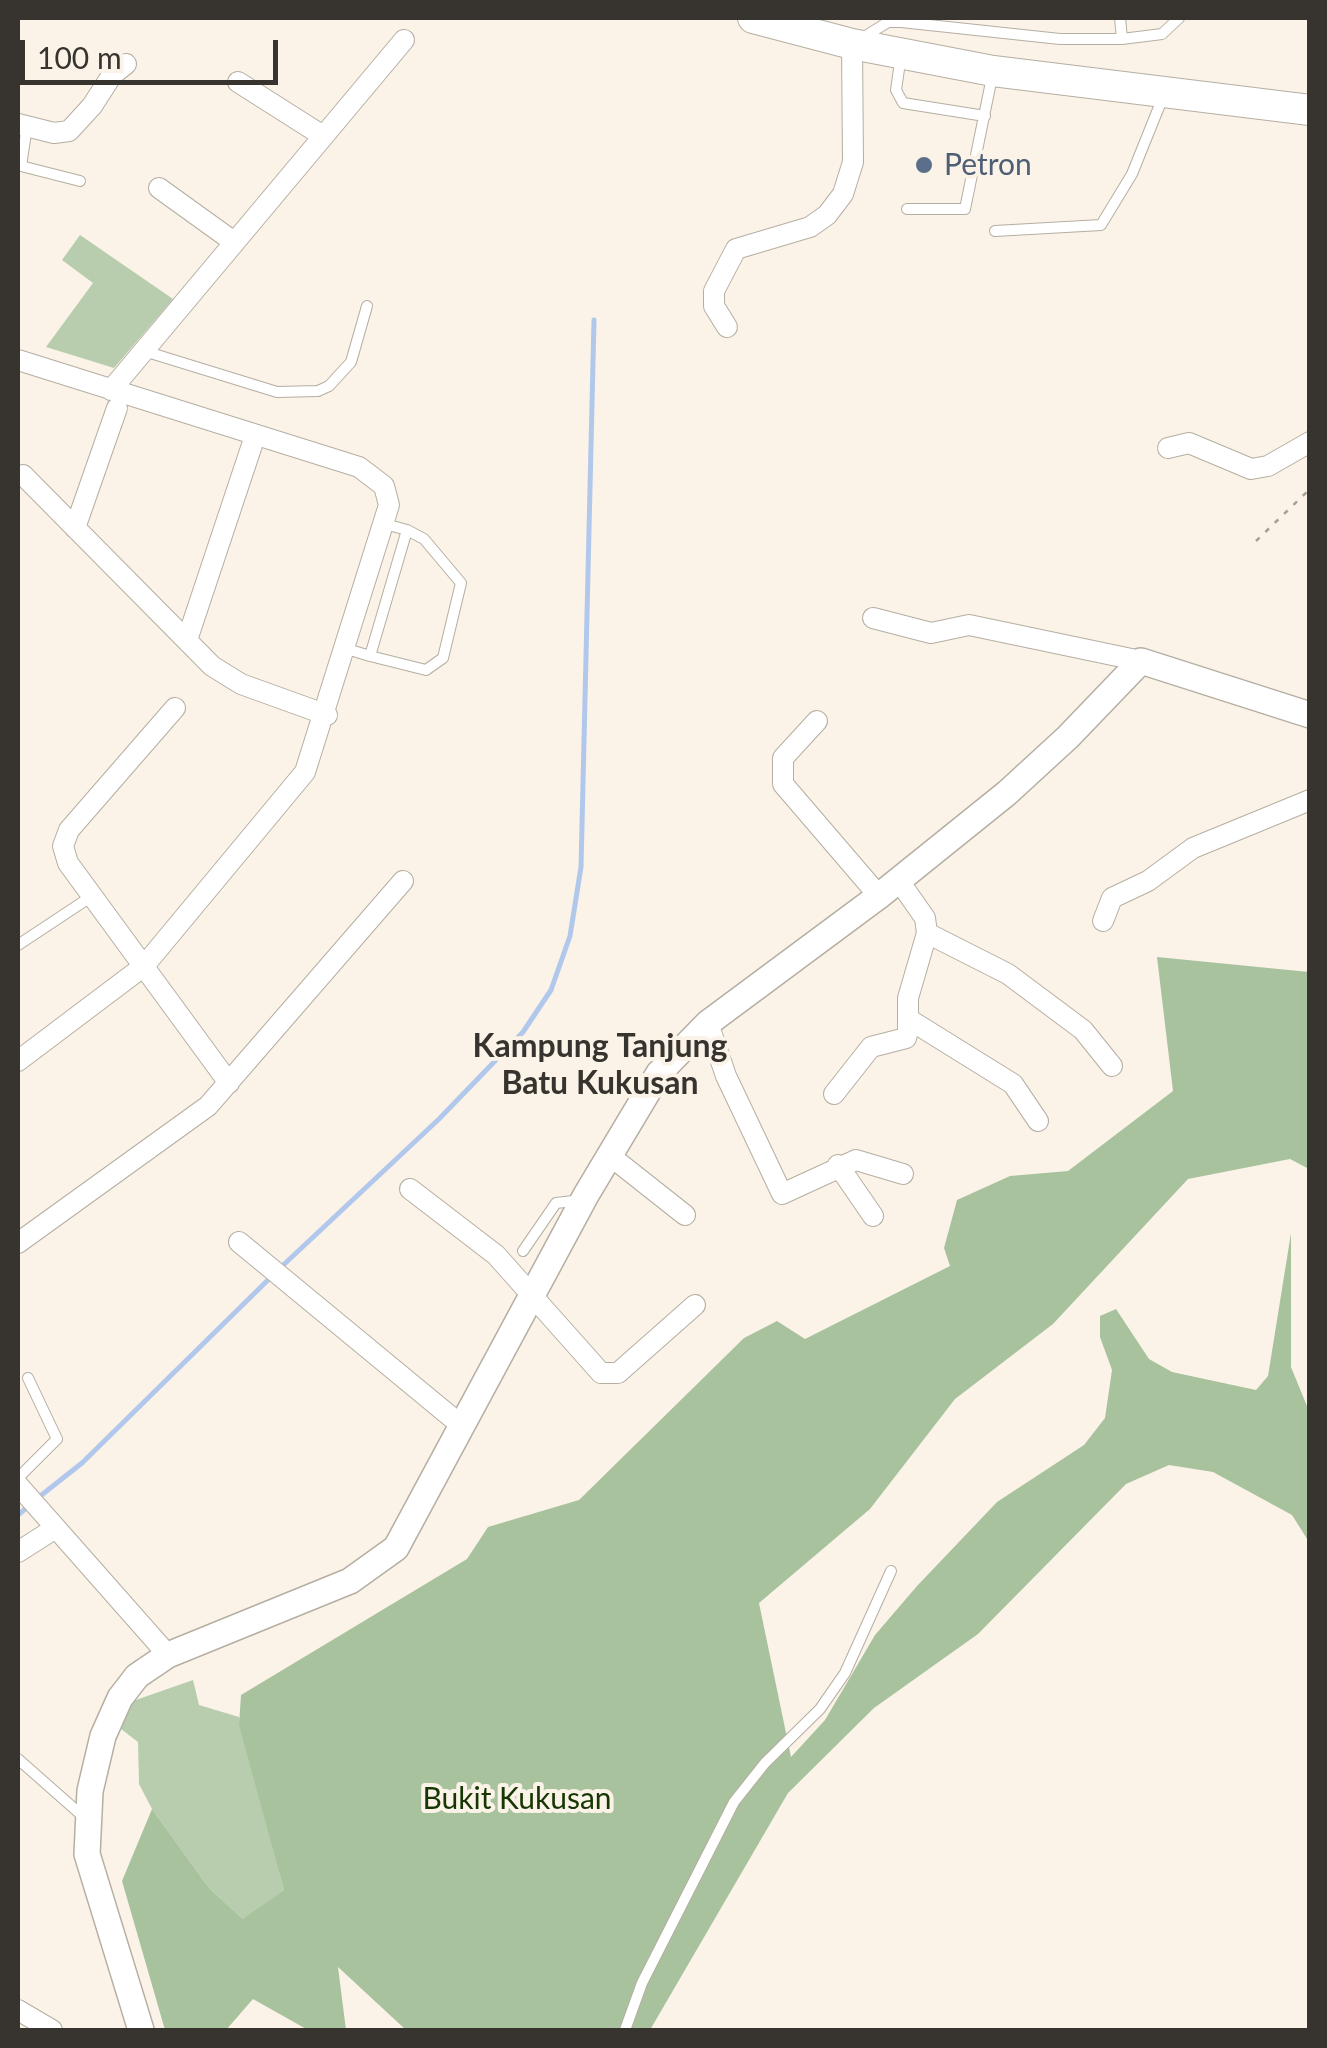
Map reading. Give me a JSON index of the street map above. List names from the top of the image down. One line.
{"districts":["Kampung Tanjung Batu Kukusan"],"parks":["Bukit Kukusan"],"places":["Petron"],"scale_bar":"100 m"}
